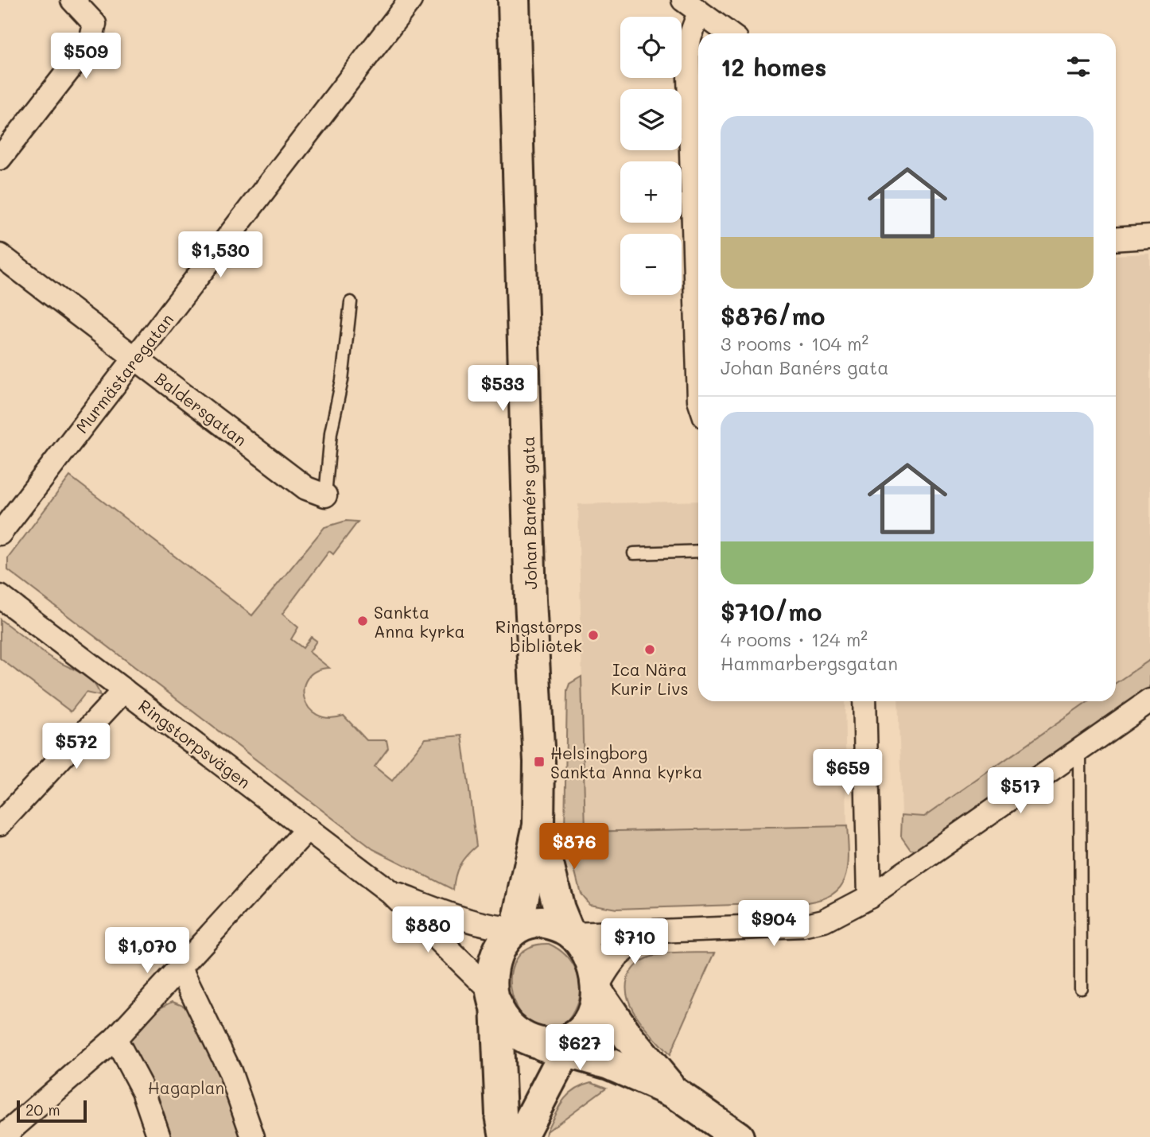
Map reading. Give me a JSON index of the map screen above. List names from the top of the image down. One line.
{"streets":{"street":["Murmästaregatan","Baldersgatan","Johan Banérs gata","Ringstorpsvägen"]},"crossings":[["Murmästaregatan","Baldersgatan"],["Johan Banérs gata","Ringstorpsvägen"]],"parks":["Hagaplan"],"places":{"other":["Sankta Anna kyrka","Ringstorps bibliotek","Ica Nära Kurir Livs"],"transit":["Helsingborg Sankta Anna kyrka"]},"scale_bar":"20 m","page":{"map_buttons":["+","−"],"price":["$509","$1,530","$533","$572","$659","$517","$876","$904","$880","$710","$1,070","$627"],"heading":"12 homes","list":[{"name":"$876/mo","note":"3 rooms · 104 m² · Johan Banérs gata"},{"name":"$710/mo","note":"4 rooms · 124 m² · Hammarbergsgatan"}],"scale":"20 m"}}
